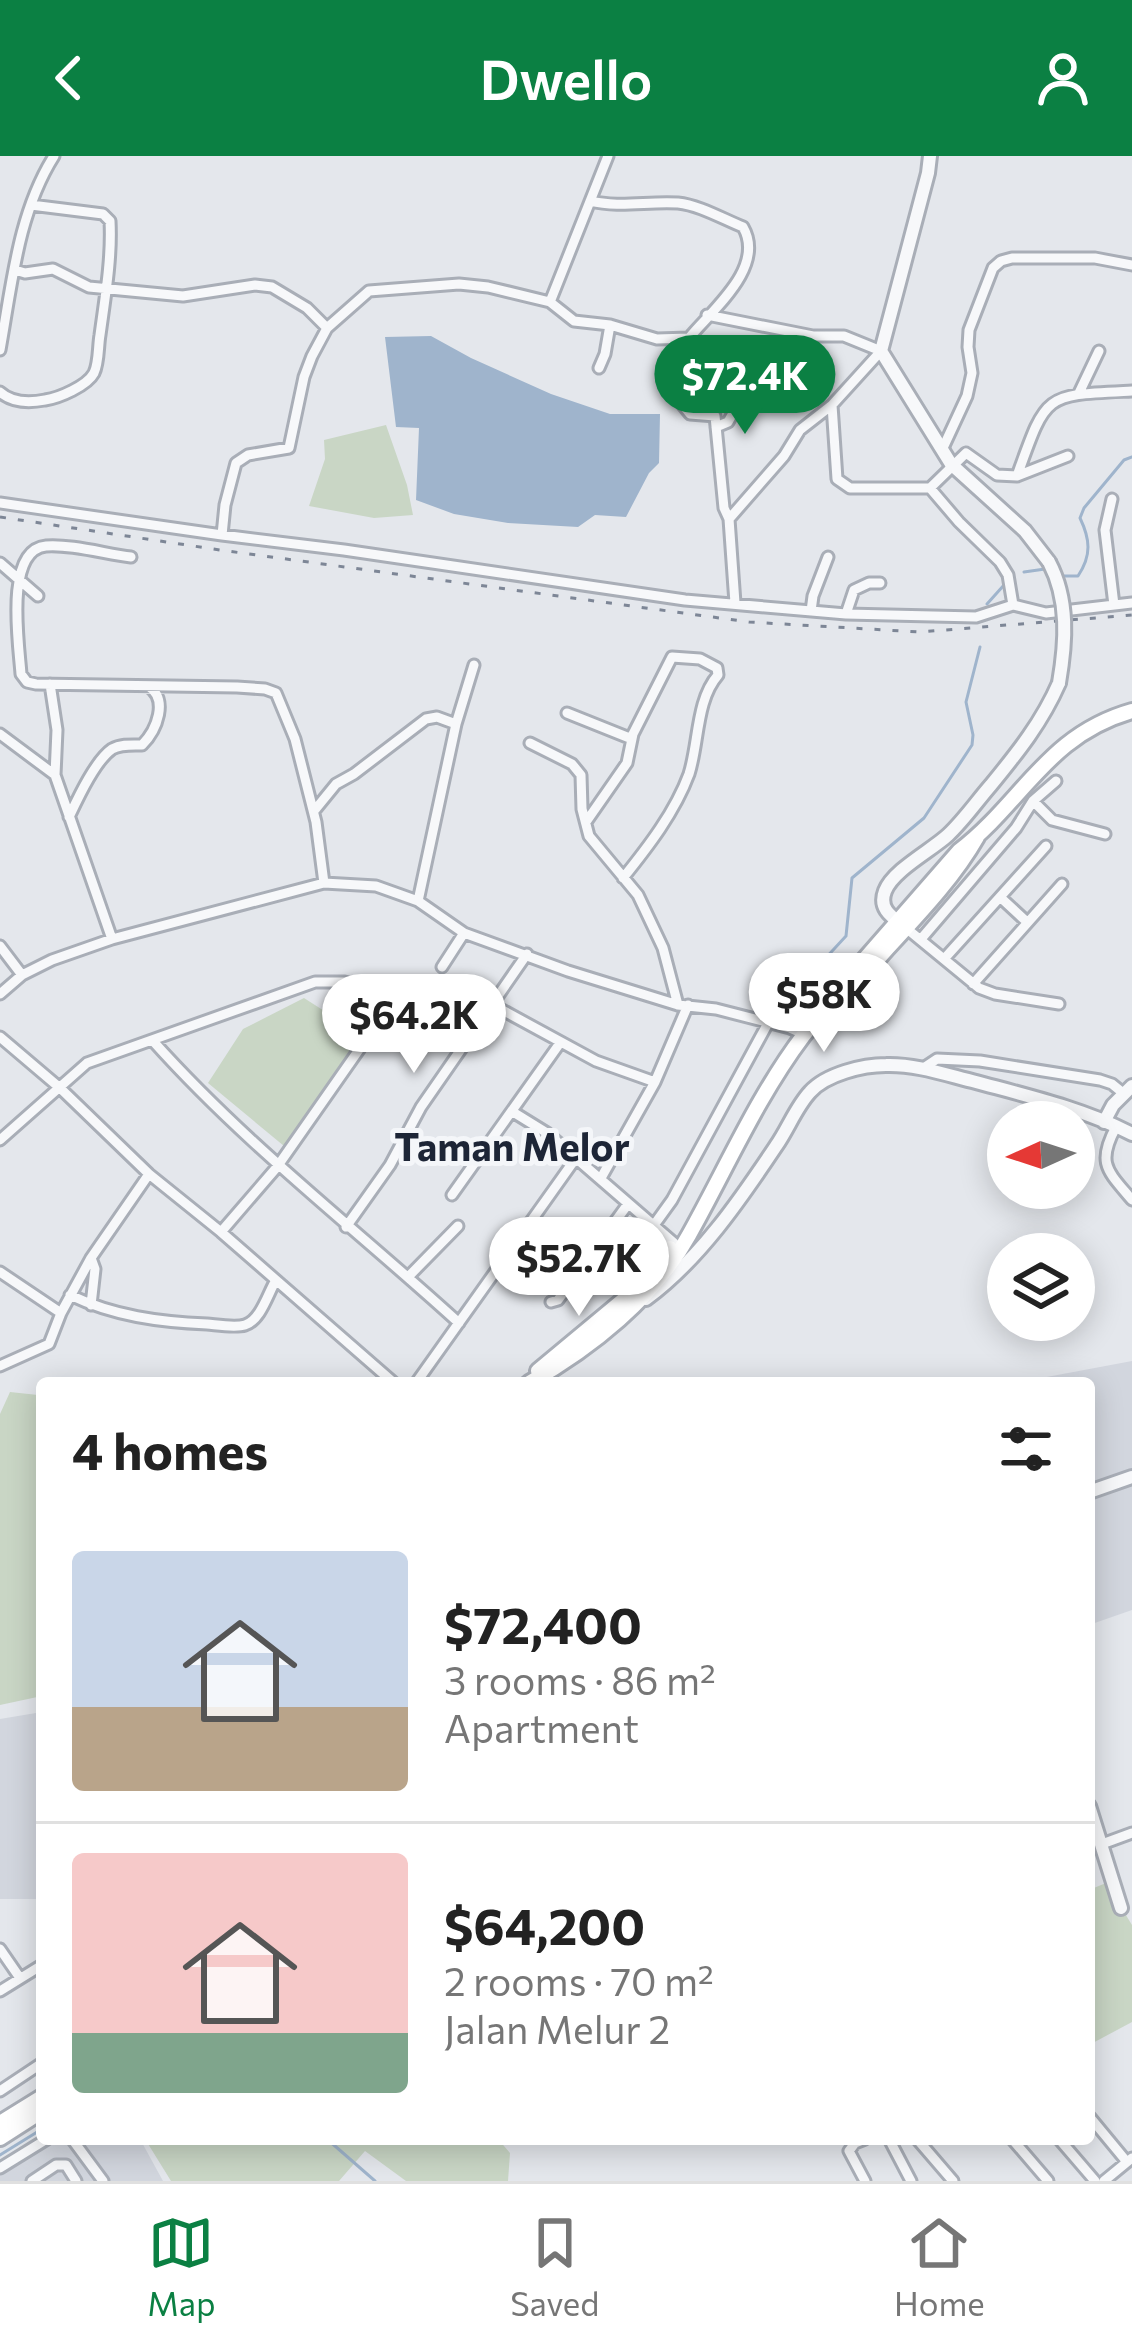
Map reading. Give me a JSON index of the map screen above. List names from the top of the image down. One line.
{"districts":["Taman Melor"],"north":"left","page":{"header":"Dwello","price":["$72.4K","$58K","$64.2K","$52.7K"],"heading":"4 homes","list":[{"name":"$72,400","note":"3 rooms · 86 m² · Apartment"},{"name":"$64,200","note":"2 rooms · 70 m² · Jalan Melur 2"}],"tabs":["Map","Saved","Home"]}}
